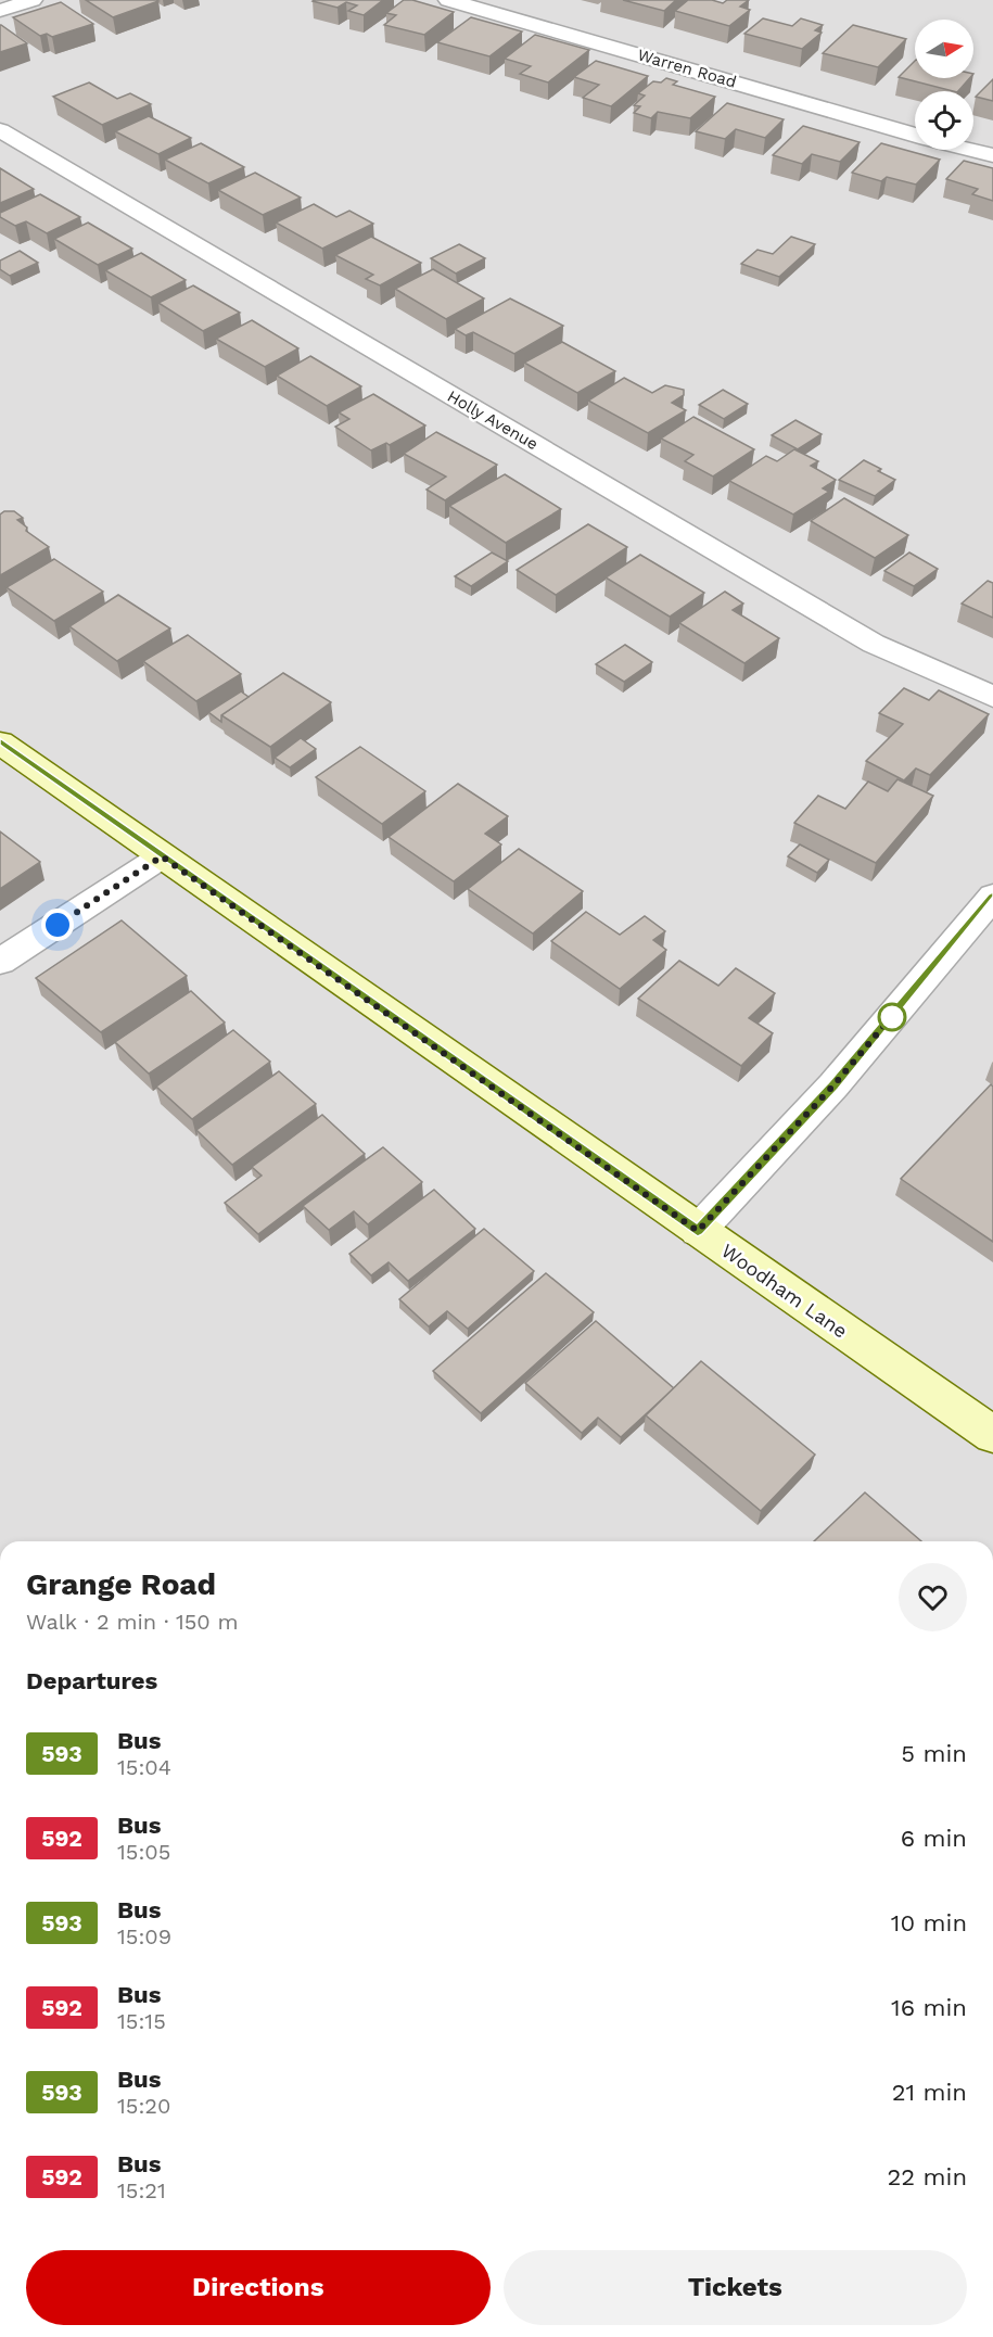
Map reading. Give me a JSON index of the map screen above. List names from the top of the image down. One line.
{"streets":{"main road":["Woodham Lane"],"street":["Warren Road","Holly Avenue"]},"lines":["bus line 593"],"north":"right","page":{"heading":[["Grange Road","Walk · 2 min · 150 m"],"Departures"],"list":[{"mark":"593","name":"Bus","note":"15:04","value":"5 min"},{"mark":"592","name":"Bus","note":"15:05","value":"6 min"},{"mark":"593","name":"Bus","note":"15:09","value":"10 min"},{"mark":"592","name":"Bus","note":"15:15","value":"16 min"},{"mark":"593","name":"Bus","note":"15:20","value":"21 min"},{"mark":"592","name":"Bus","note":"15:21","value":"22 min"}],"buttons":["Directions","Tickets"]}}
